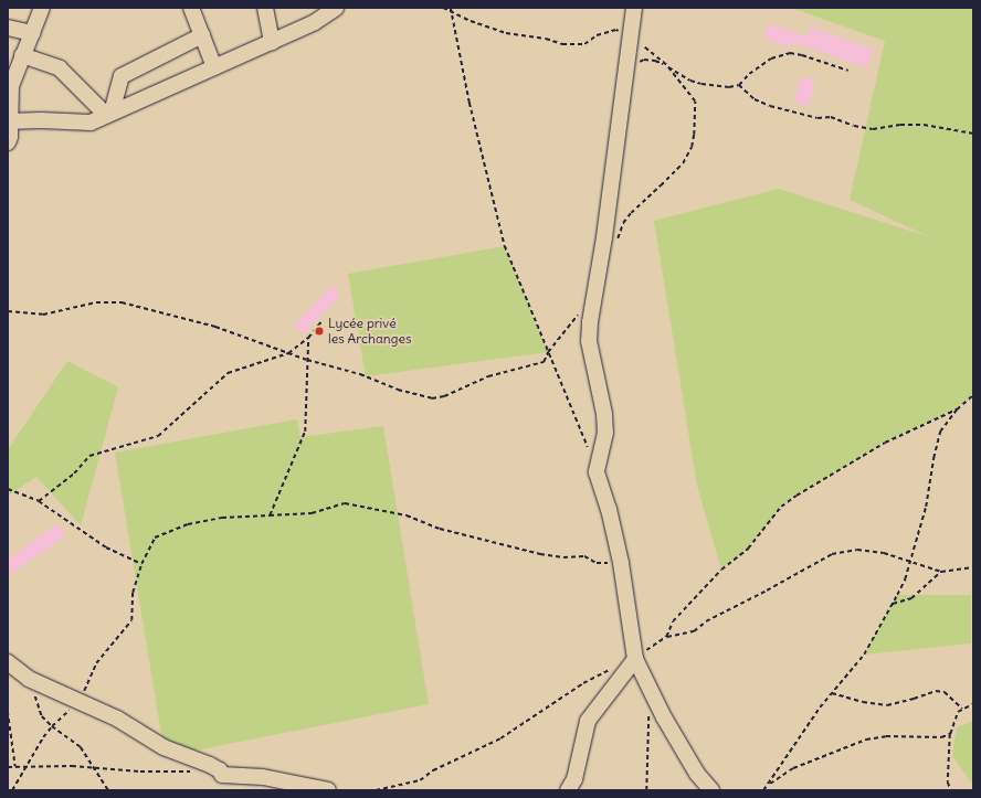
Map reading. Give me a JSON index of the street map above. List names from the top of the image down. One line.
{"places":["Lycée privé les Archanges"]}
